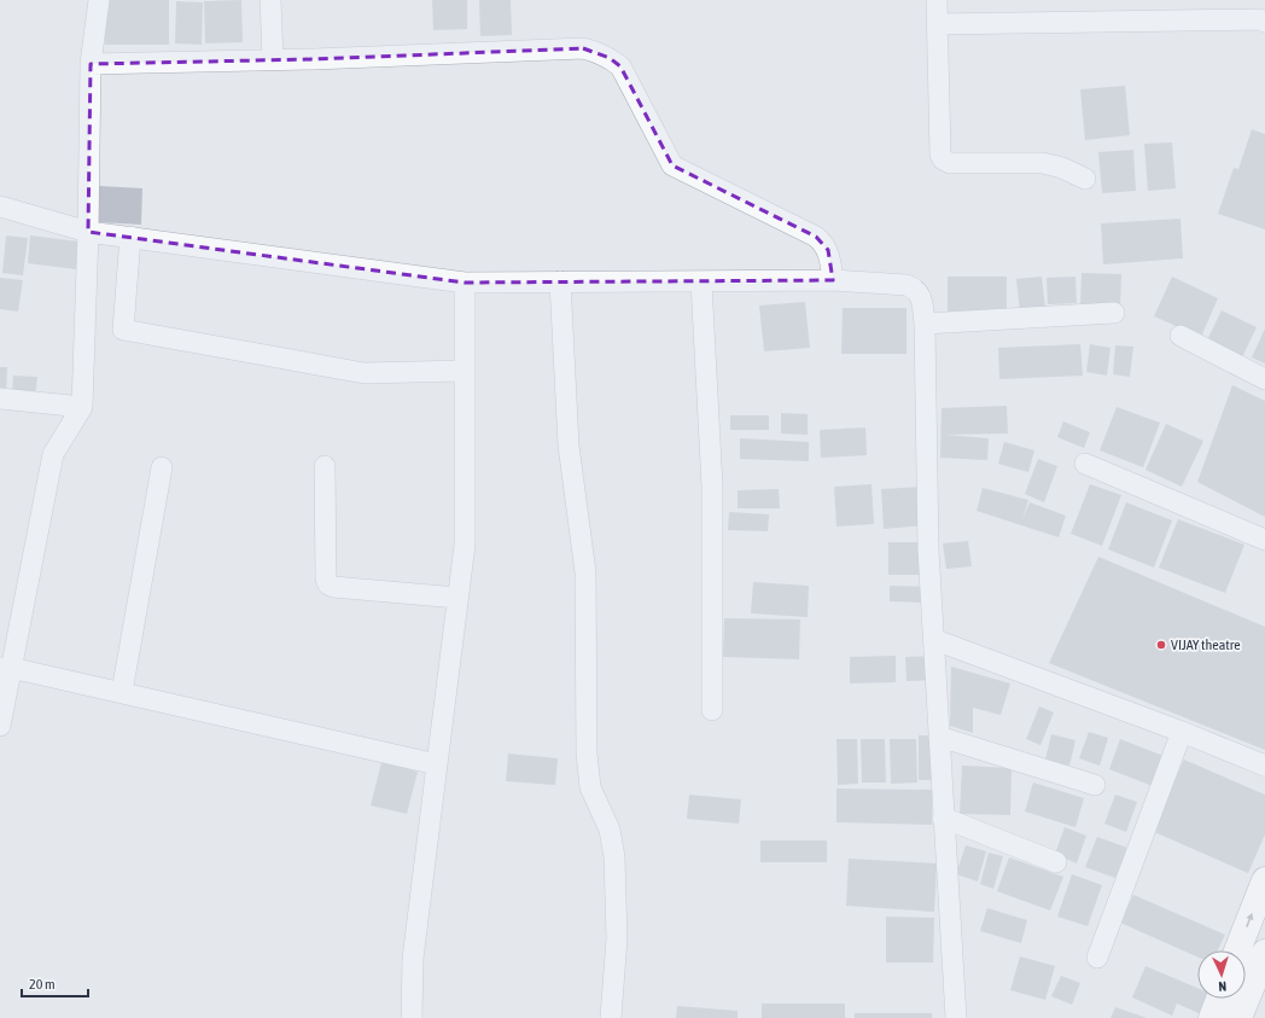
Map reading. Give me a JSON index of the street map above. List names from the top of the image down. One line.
{"places":["VIJAY theatre"],"scale_bar":"20 m","north":"bottom"}
